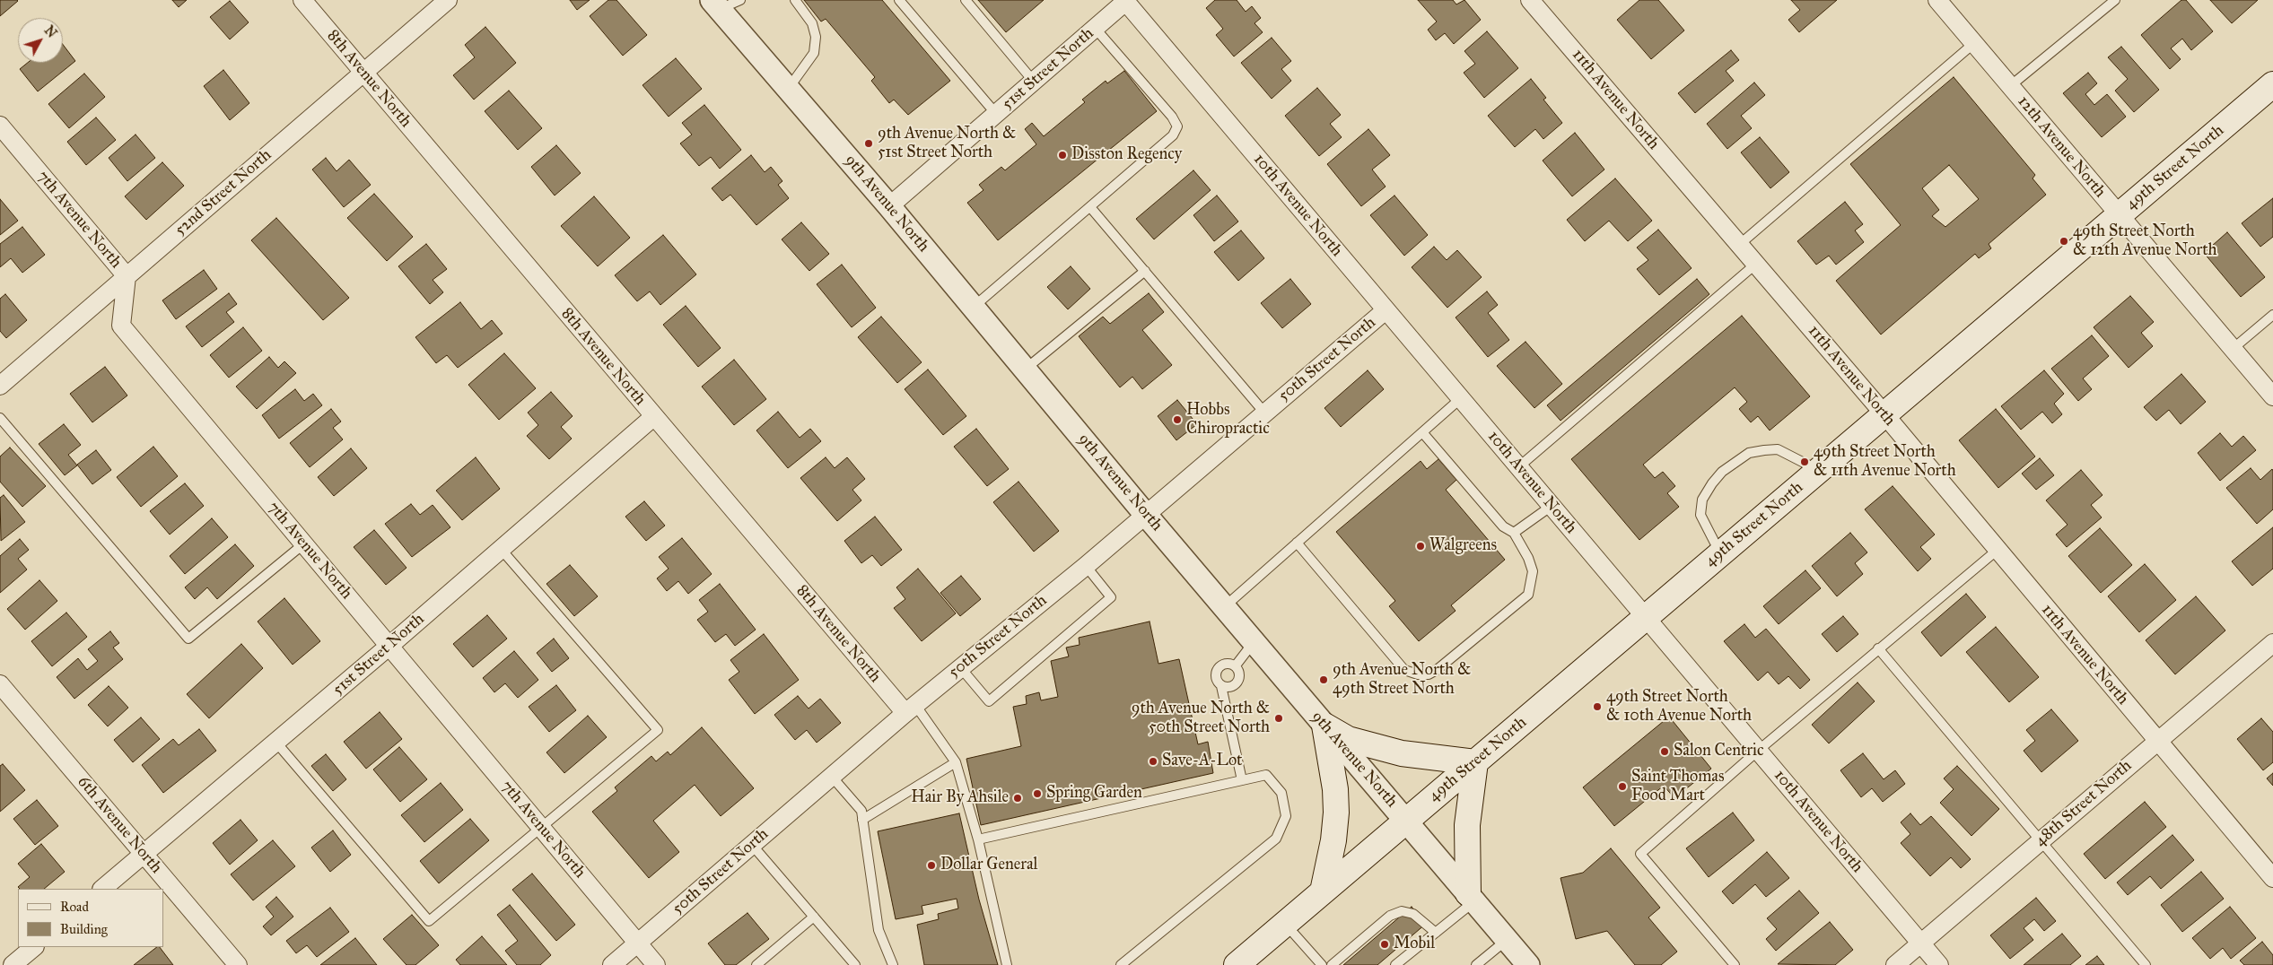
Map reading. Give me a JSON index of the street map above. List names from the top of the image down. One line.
{"streets":{"main road":["49th Street North"],"street":["51st Street North","8th Avenue North","11th Avenue North","12th Avenue North","52nd Street North","9th Avenue North","10th Avenue North","7th Avenue North","50th Street North","48th Street North","6th Avenue North"]},"crossings":[["51st Street North","8th Avenue North"],["51st Street North","9th Avenue North"],["51st Street North","10th Avenue North"],["51st Street North","7th Avenue North"],["51st Street North","6th Avenue North"],["8th Avenue North","52nd Street North"],["8th Avenue North","50th Street North"],["11th Avenue North","49th Street North"],["11th Avenue North","48th Street North"],["12th Avenue North","49th Street North"],["49th Street North","9th Avenue North"],["49th Street North","10th Avenue North"],["52nd Street North","7th Avenue North"],["9th Avenue North","50th Street North"],["10th Avenue North","50th Street North"],["10th Avenue North","48th Street North"],["7th Avenue North","50th Street North"]],"places":["9th Avenue North & 51st Street North","Disston Regency","49th Street North & 12th Avenue North","Hobbs Chiropractic","49th Street North & 11th Avenue North","Walgreens","9th Avenue North & 49th Street North","49th Street North & 10th Avenue North","9th Avenue North & 50th Street North","Salon Centric","Save-A-Lot","Saint Thomas Food Mart","Spring Garden","Hair By Ahsile","Dollar General","Mobil"],"legend":["Road","Building"],"north":"top right"}
